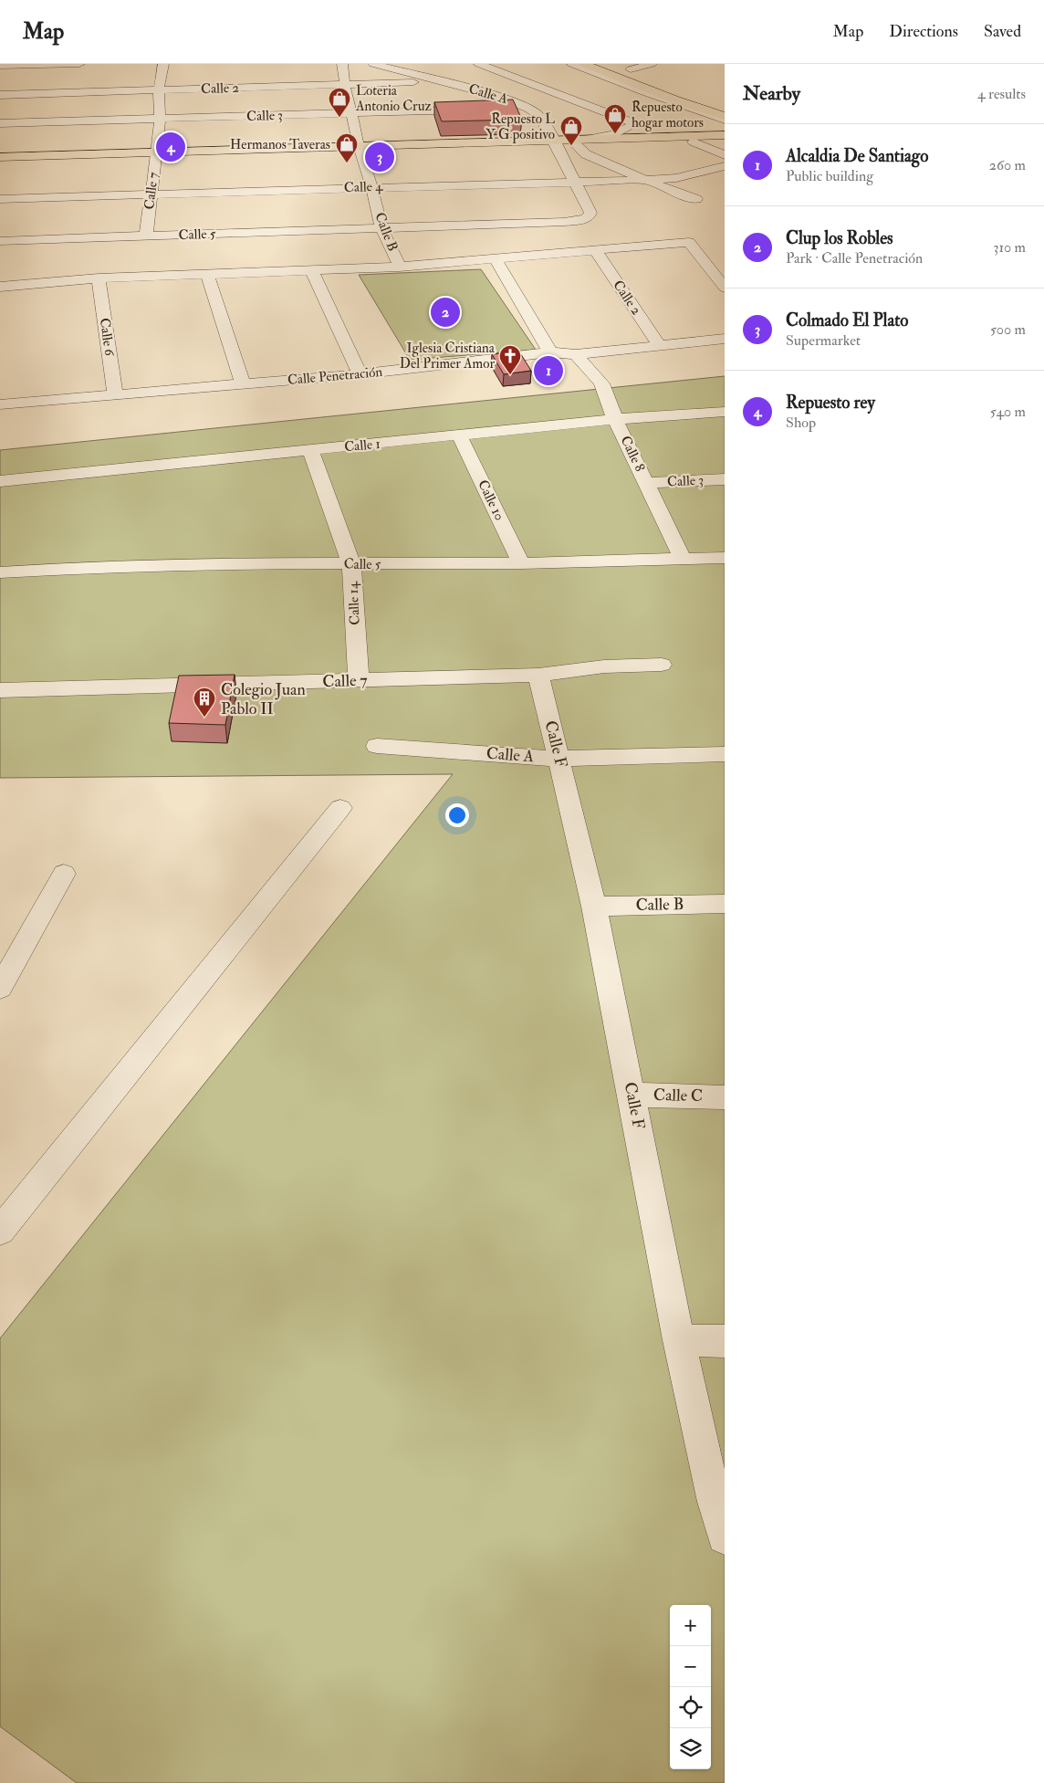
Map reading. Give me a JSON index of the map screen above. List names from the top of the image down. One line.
{"streets":{"street":["Calle 2","Calle A","Calle 3","Calle 4","Calle 7","Calle B","Calle 5","Calle 6","Calle Penetración","Calle 1","Calle 8","Calle 10","Calle 14","Calle F","Calle C"]},"crossings":[["Calle 2","Calle A"],["Calle 2","Calle 7"],["Calle 2","Calle B"],["Calle 2","Calle Penetración"],["Calle A","Calle 4"],["Calle A","Calle 5"],["Calle A","Calle F"],["Calle 3","Calle 7"],["Calle 3","Calle B"],["Calle 3","Calle 8"],["Calle 4","Calle 7"],["Calle 4","Calle B"],["Calle 7","Calle 5"],["Calle 7","Calle 14"],["Calle 7","Calle F"],["Calle B","Calle 5"],["Calle B","Calle F"],["Calle 5","Calle 8"],["Calle 5","Calle 10"],["Calle 5","Calle 14"],["Calle 6","Calle Penetración"],["Calle Penetración","Calle 8"],["Calle 1","Calle 8"],["Calle 1","Calle 10"],["Calle 1","Calle 14"],["Calle F","Calle C"]],"places":{"shop":["Loteria Antonio Cruz","Repuesto hogar motors","Repuesto L Y G positivo","Hermanos Taveras"],"church":["Iglesia Cristiana Del Primer Amor"],"building":["Colegio Juan Pablo II"]},"page":{"header":"Map","nav":["Map","Directions","Saved"],"heading":["Nearby","4 results"],"list":[{"mark":"1","name":"Alcaldia De Santiago","note":"Public building","value":"260 m"},{"mark":"2","name":"Clup los Robles","note":"Park · Calle Penetración","value":"310 m"},{"mark":"3","name":"Colmado El Plato","note":"Supermarket","value":"500 m"},{"mark":"4","name":"Repuesto rey","note":"Shop","value":"540 m"}],"pins":["4","3","2","1"],"map_buttons":["+","−"]}}
